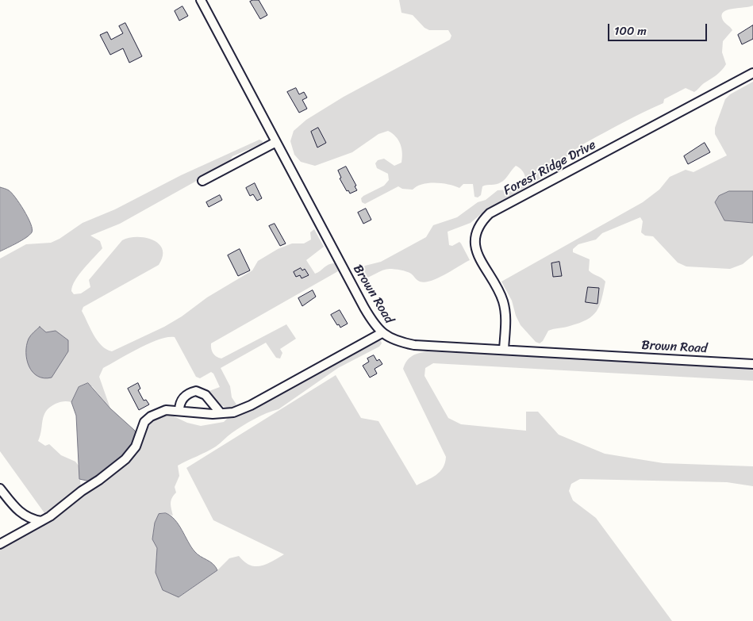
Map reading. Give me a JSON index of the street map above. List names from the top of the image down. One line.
{"streets":{"street":["Forest Ridge Drive","Brown Road"]},"crossings":[["Forest Ridge Drive","Brown Road"]],"scale_bar":"100 m"}
